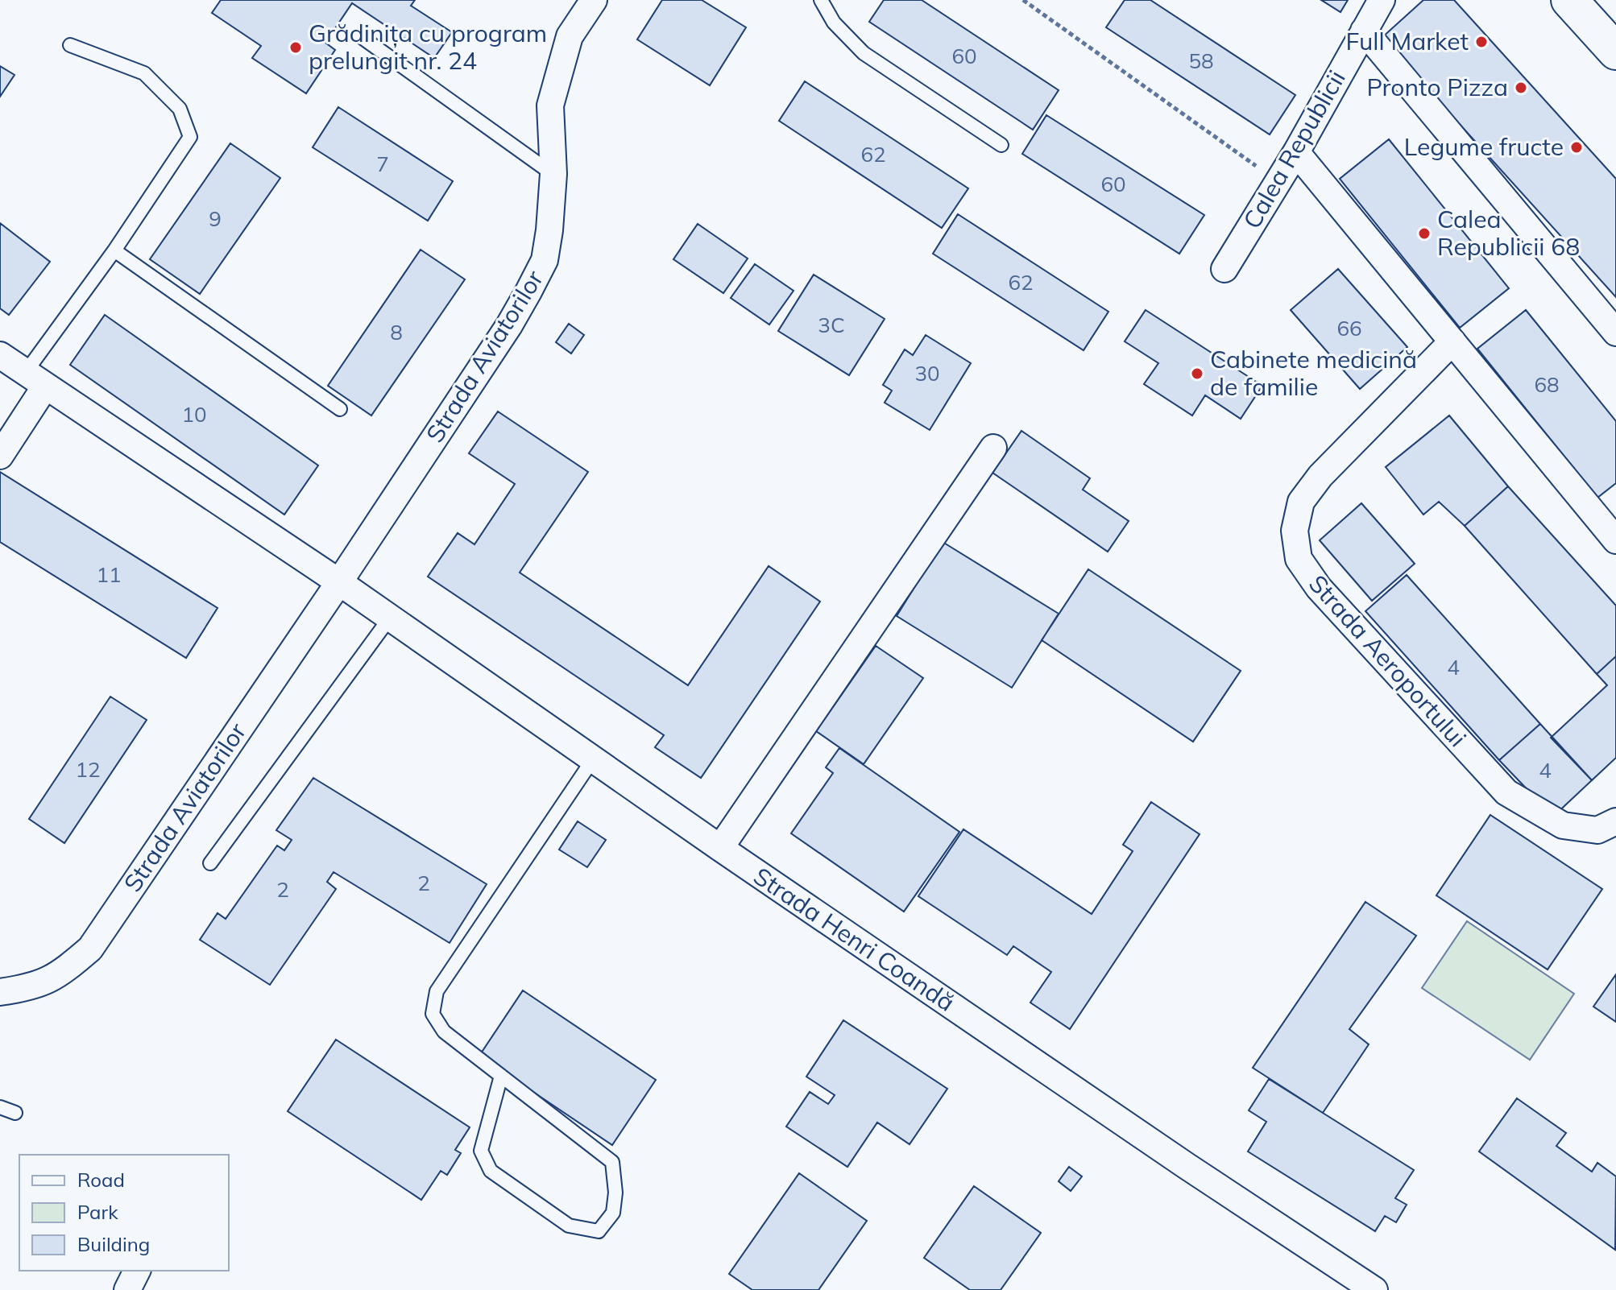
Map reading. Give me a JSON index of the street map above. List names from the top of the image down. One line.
{"streets":{"street":["Calea Republicii","Strada Aviatorilor","Strada Aeroportului","Strada Henri Coandă"]},"crossings":[["Strada Aviatorilor","Strada Henri Coandă"]],"places":["Full Market","Grădinița cu program prelungit nr. 24","Pronto Pizza","Legume fructe","Calea Republicii 68","Cabinete medicină de familie"],"house_numbers":["60","58","62","7","60","9","62","3C","66","8","30","68","10","11","4","12","4","2","2"],"legend":["Road","Park","Building"]}
